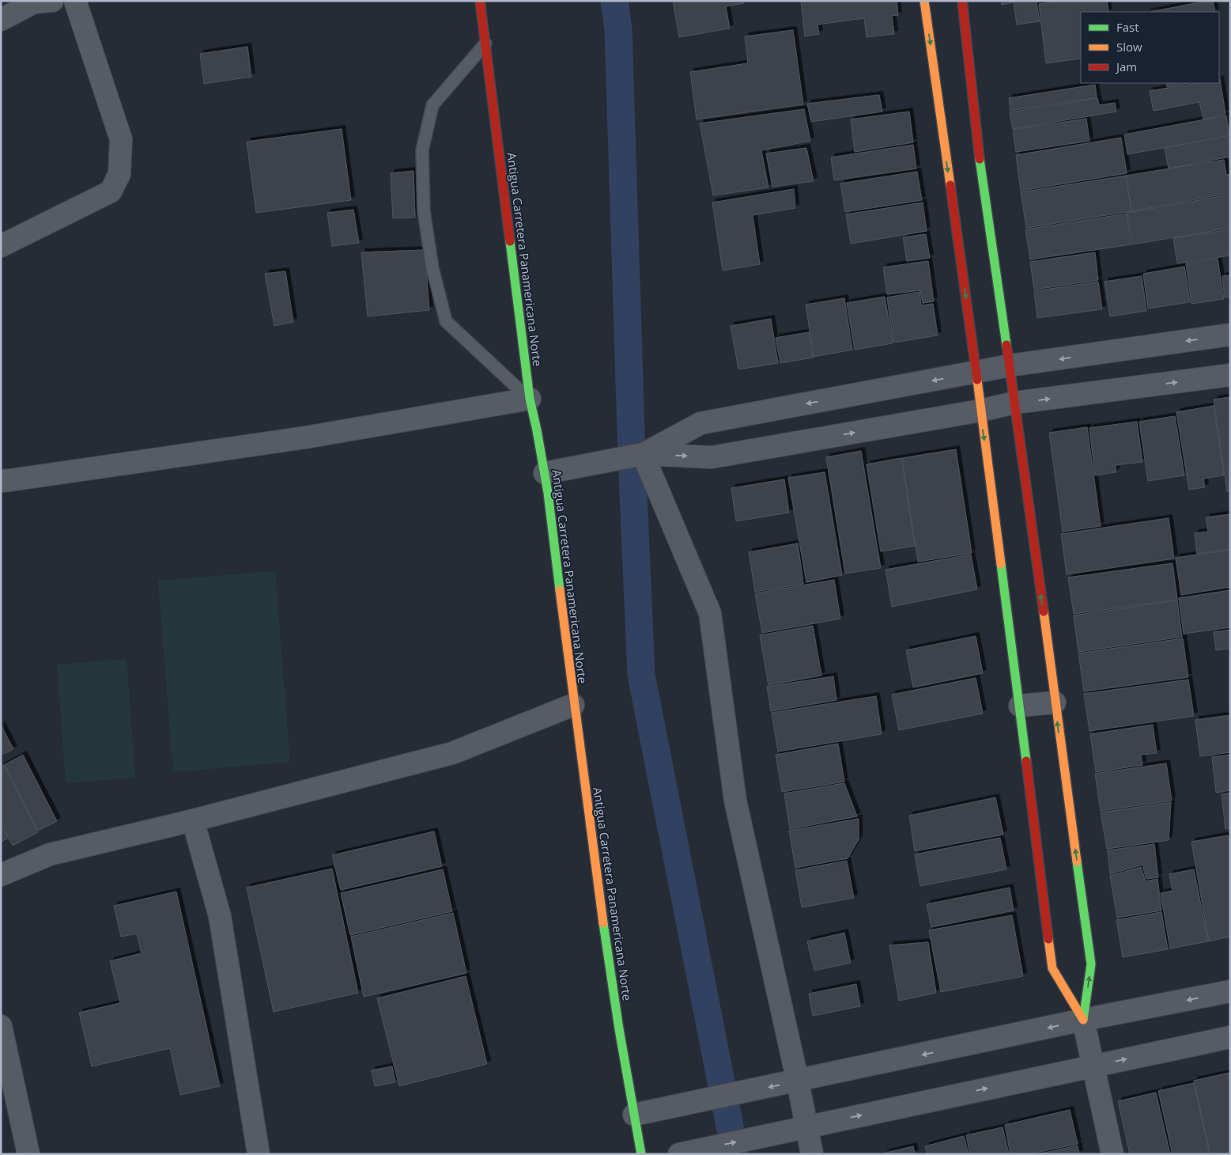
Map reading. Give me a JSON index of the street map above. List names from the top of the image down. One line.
{"streets":{"street":["Antigua Carretera Panamericana Norte"]},"legend":["Fast","Slow","Jam"]}
